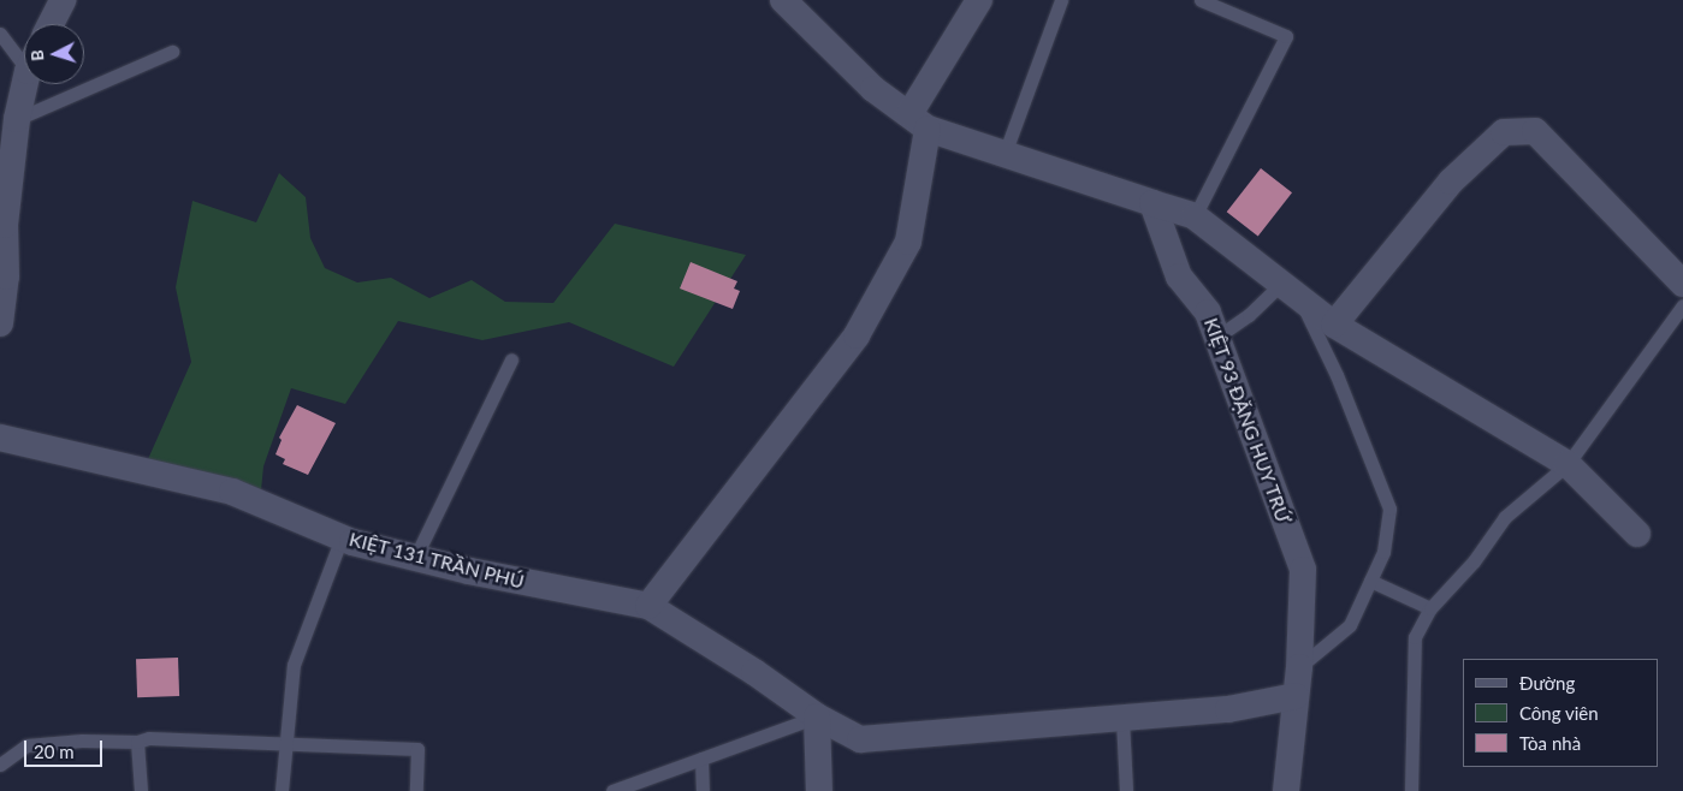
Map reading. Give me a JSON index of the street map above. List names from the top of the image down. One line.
{"streets":{"street":["KIỆT 93 ĐẶNG HUY TRỨ","KIỆT 131 TRẦN PHÚ"]},"crossings":[["KIỆT 93 ĐẶNG HUY TRỨ","KIỆT 131 TRẦN PHÚ"]],"legend":["Đường","Công viên","Tòa nhà"],"scale_bar":"20 m","north":"left"}
